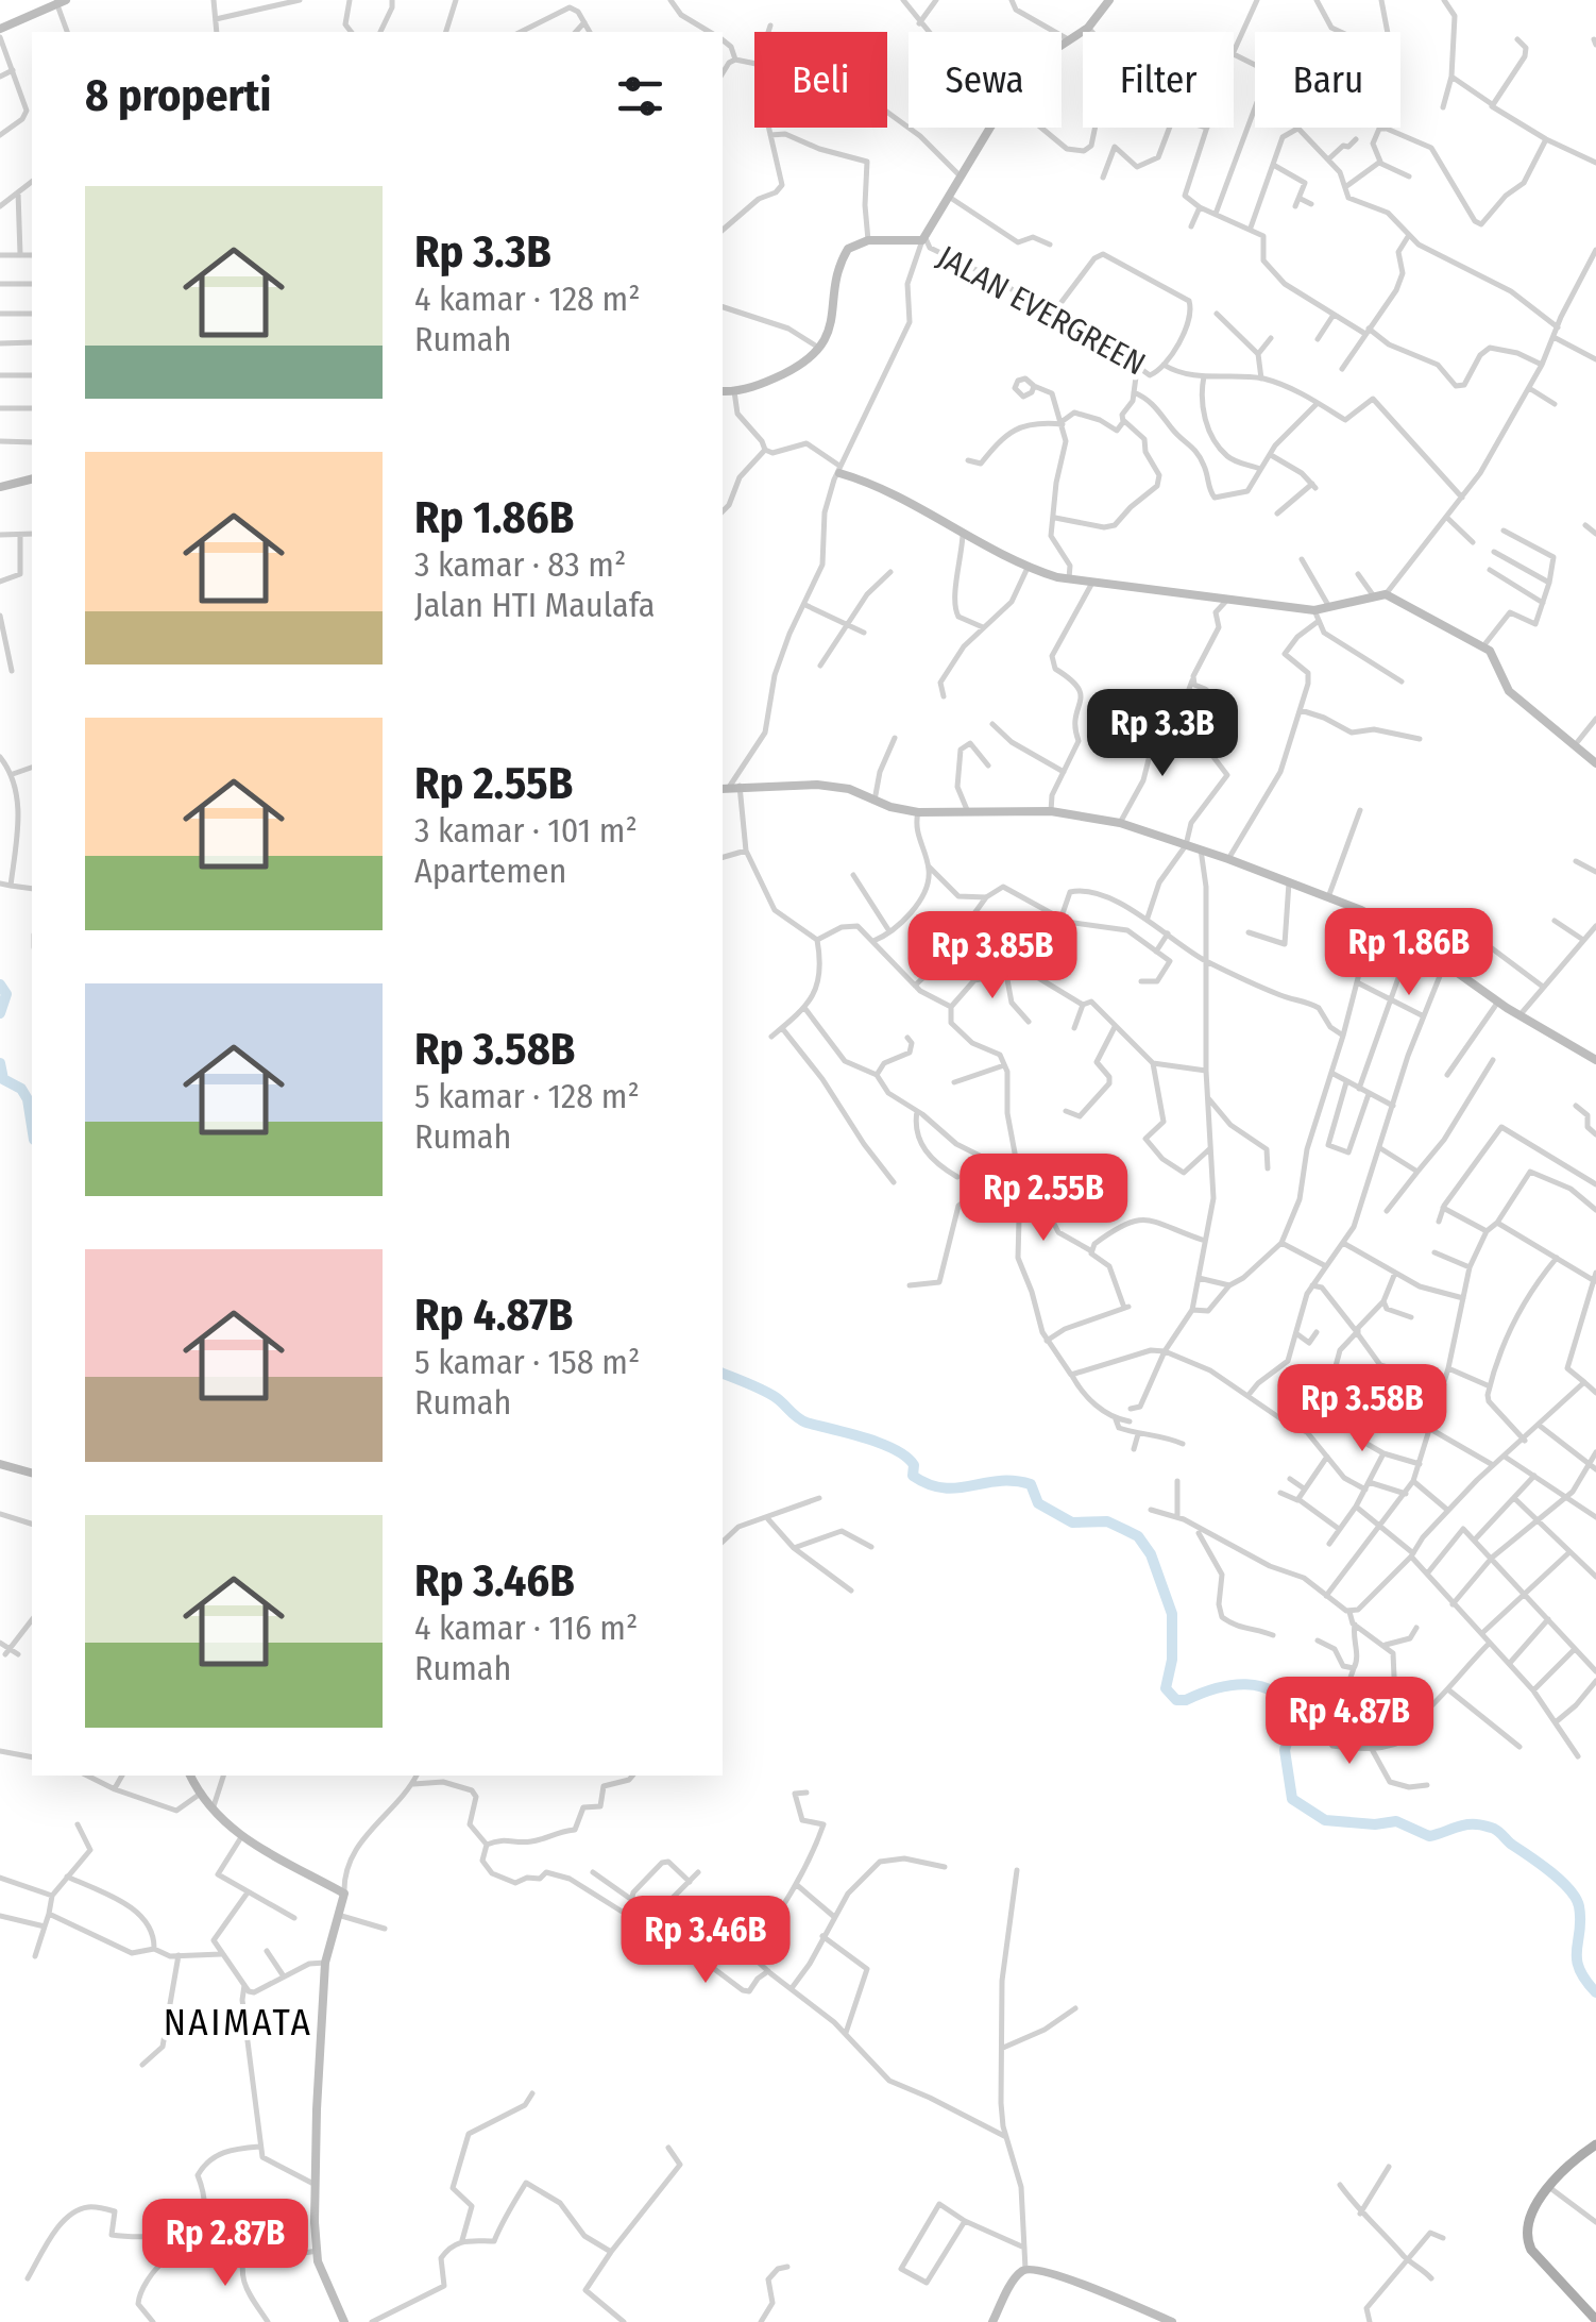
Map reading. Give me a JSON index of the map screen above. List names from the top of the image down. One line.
{"streets":{"street":["JALAN EVERGREEN"]},"districts":["NAIMATA"],"page":{"chip":["Beli","Sewa","Filter","Baru"],"heading":"8 properti","list":[{"name":"Rp 3.3B","note":"4 kamar · 128 m² · Rumah"},{"name":"Rp 1.86B","note":"3 kamar · 83 m² · Jalan HTI Maulafa"},{"name":"Rp 2.55B","note":"3 kamar · 101 m² · Apartemen"},{"name":"Rp 3.58B","note":"5 kamar · 128 m² · Rumah"},{"name":"Rp 4.87B","note":"5 kamar · 158 m² · Rumah"},{"name":"Rp 3.46B","note":"4 kamar · 116 m² · Rumah"}],"price":["Rp 3.3B","Rp 1.86B","Rp 3.85B","Rp 2.55B","Rp 3.58B","Rp 4.87B","Rp 3.46B","Rp 2.87B"]}}
